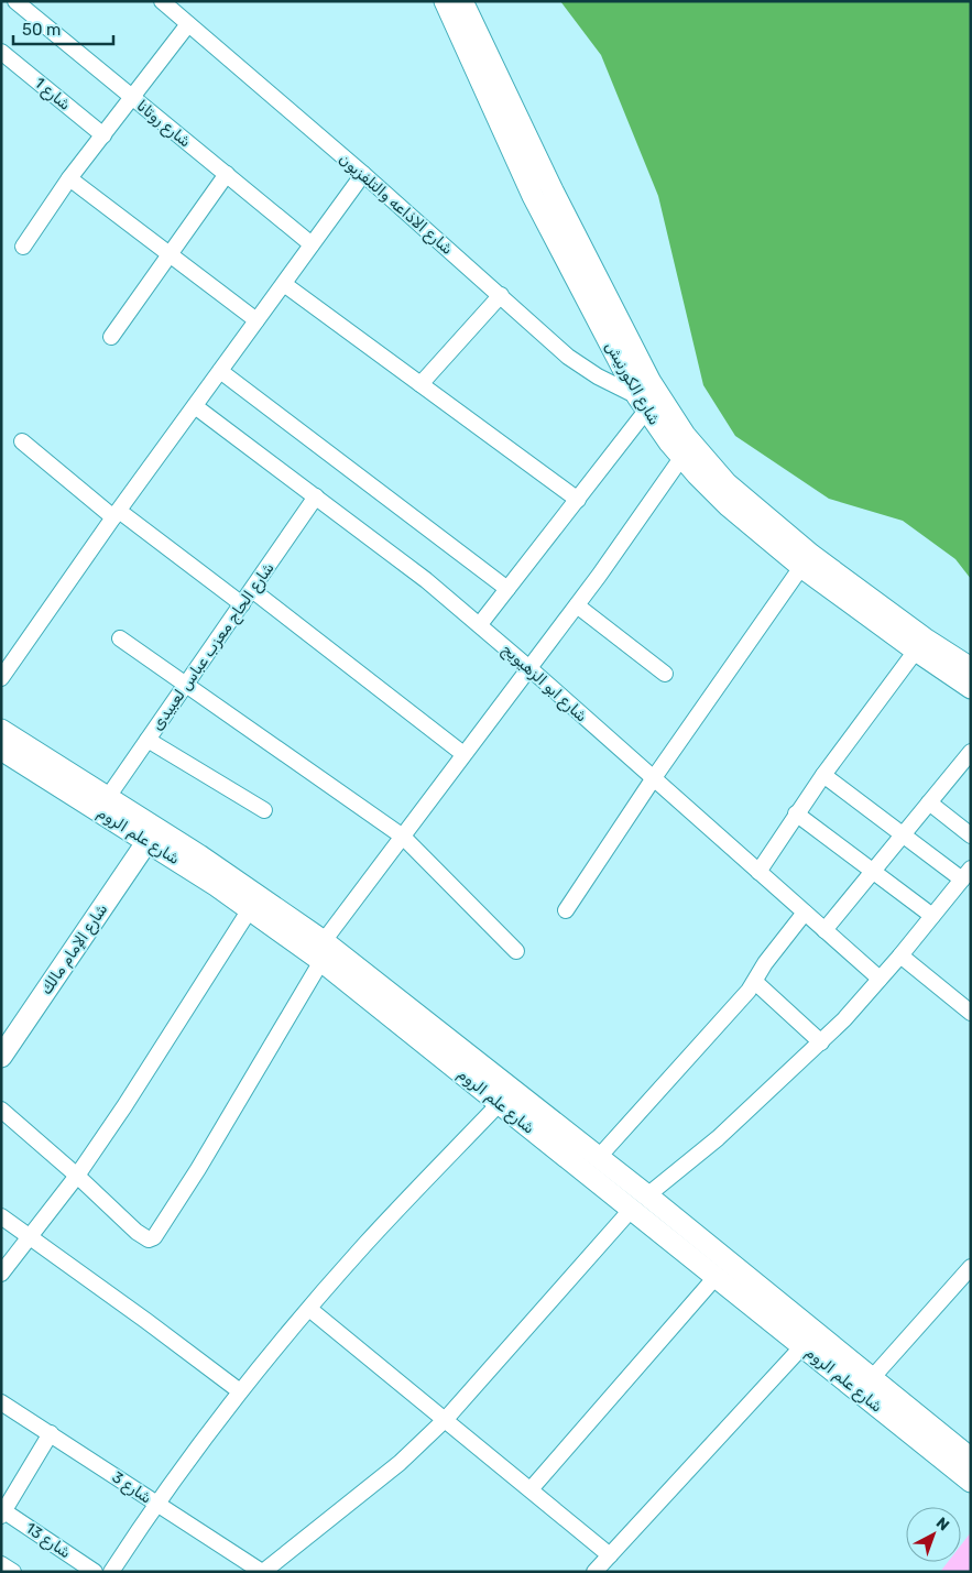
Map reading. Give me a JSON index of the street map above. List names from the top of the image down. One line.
{"streets":{"street":["شارع 1","شارع روتانا","شارع الاذاعه والتلفزيون","شارع الكورنيش","شارع الحاج معزب عباس لعبيدى","شارع ابو الزهيويج","شارع علم الروم","شارع الإمام مالك","شارع 3","شارع 13"]},"crossings":[["شارع الاذاعه والتلفزيون","شارع الكورنيش"],["شارع الحاج معزب عباس لعبيدى","شارع ابو الزهيويج"],["شارع الحاج معزب عباس لعبيدى","شارع علم الروم"],["شارع علم الروم","شارع الإمام مالك"]],"scale_bar":"50 m","north":"top right"}
